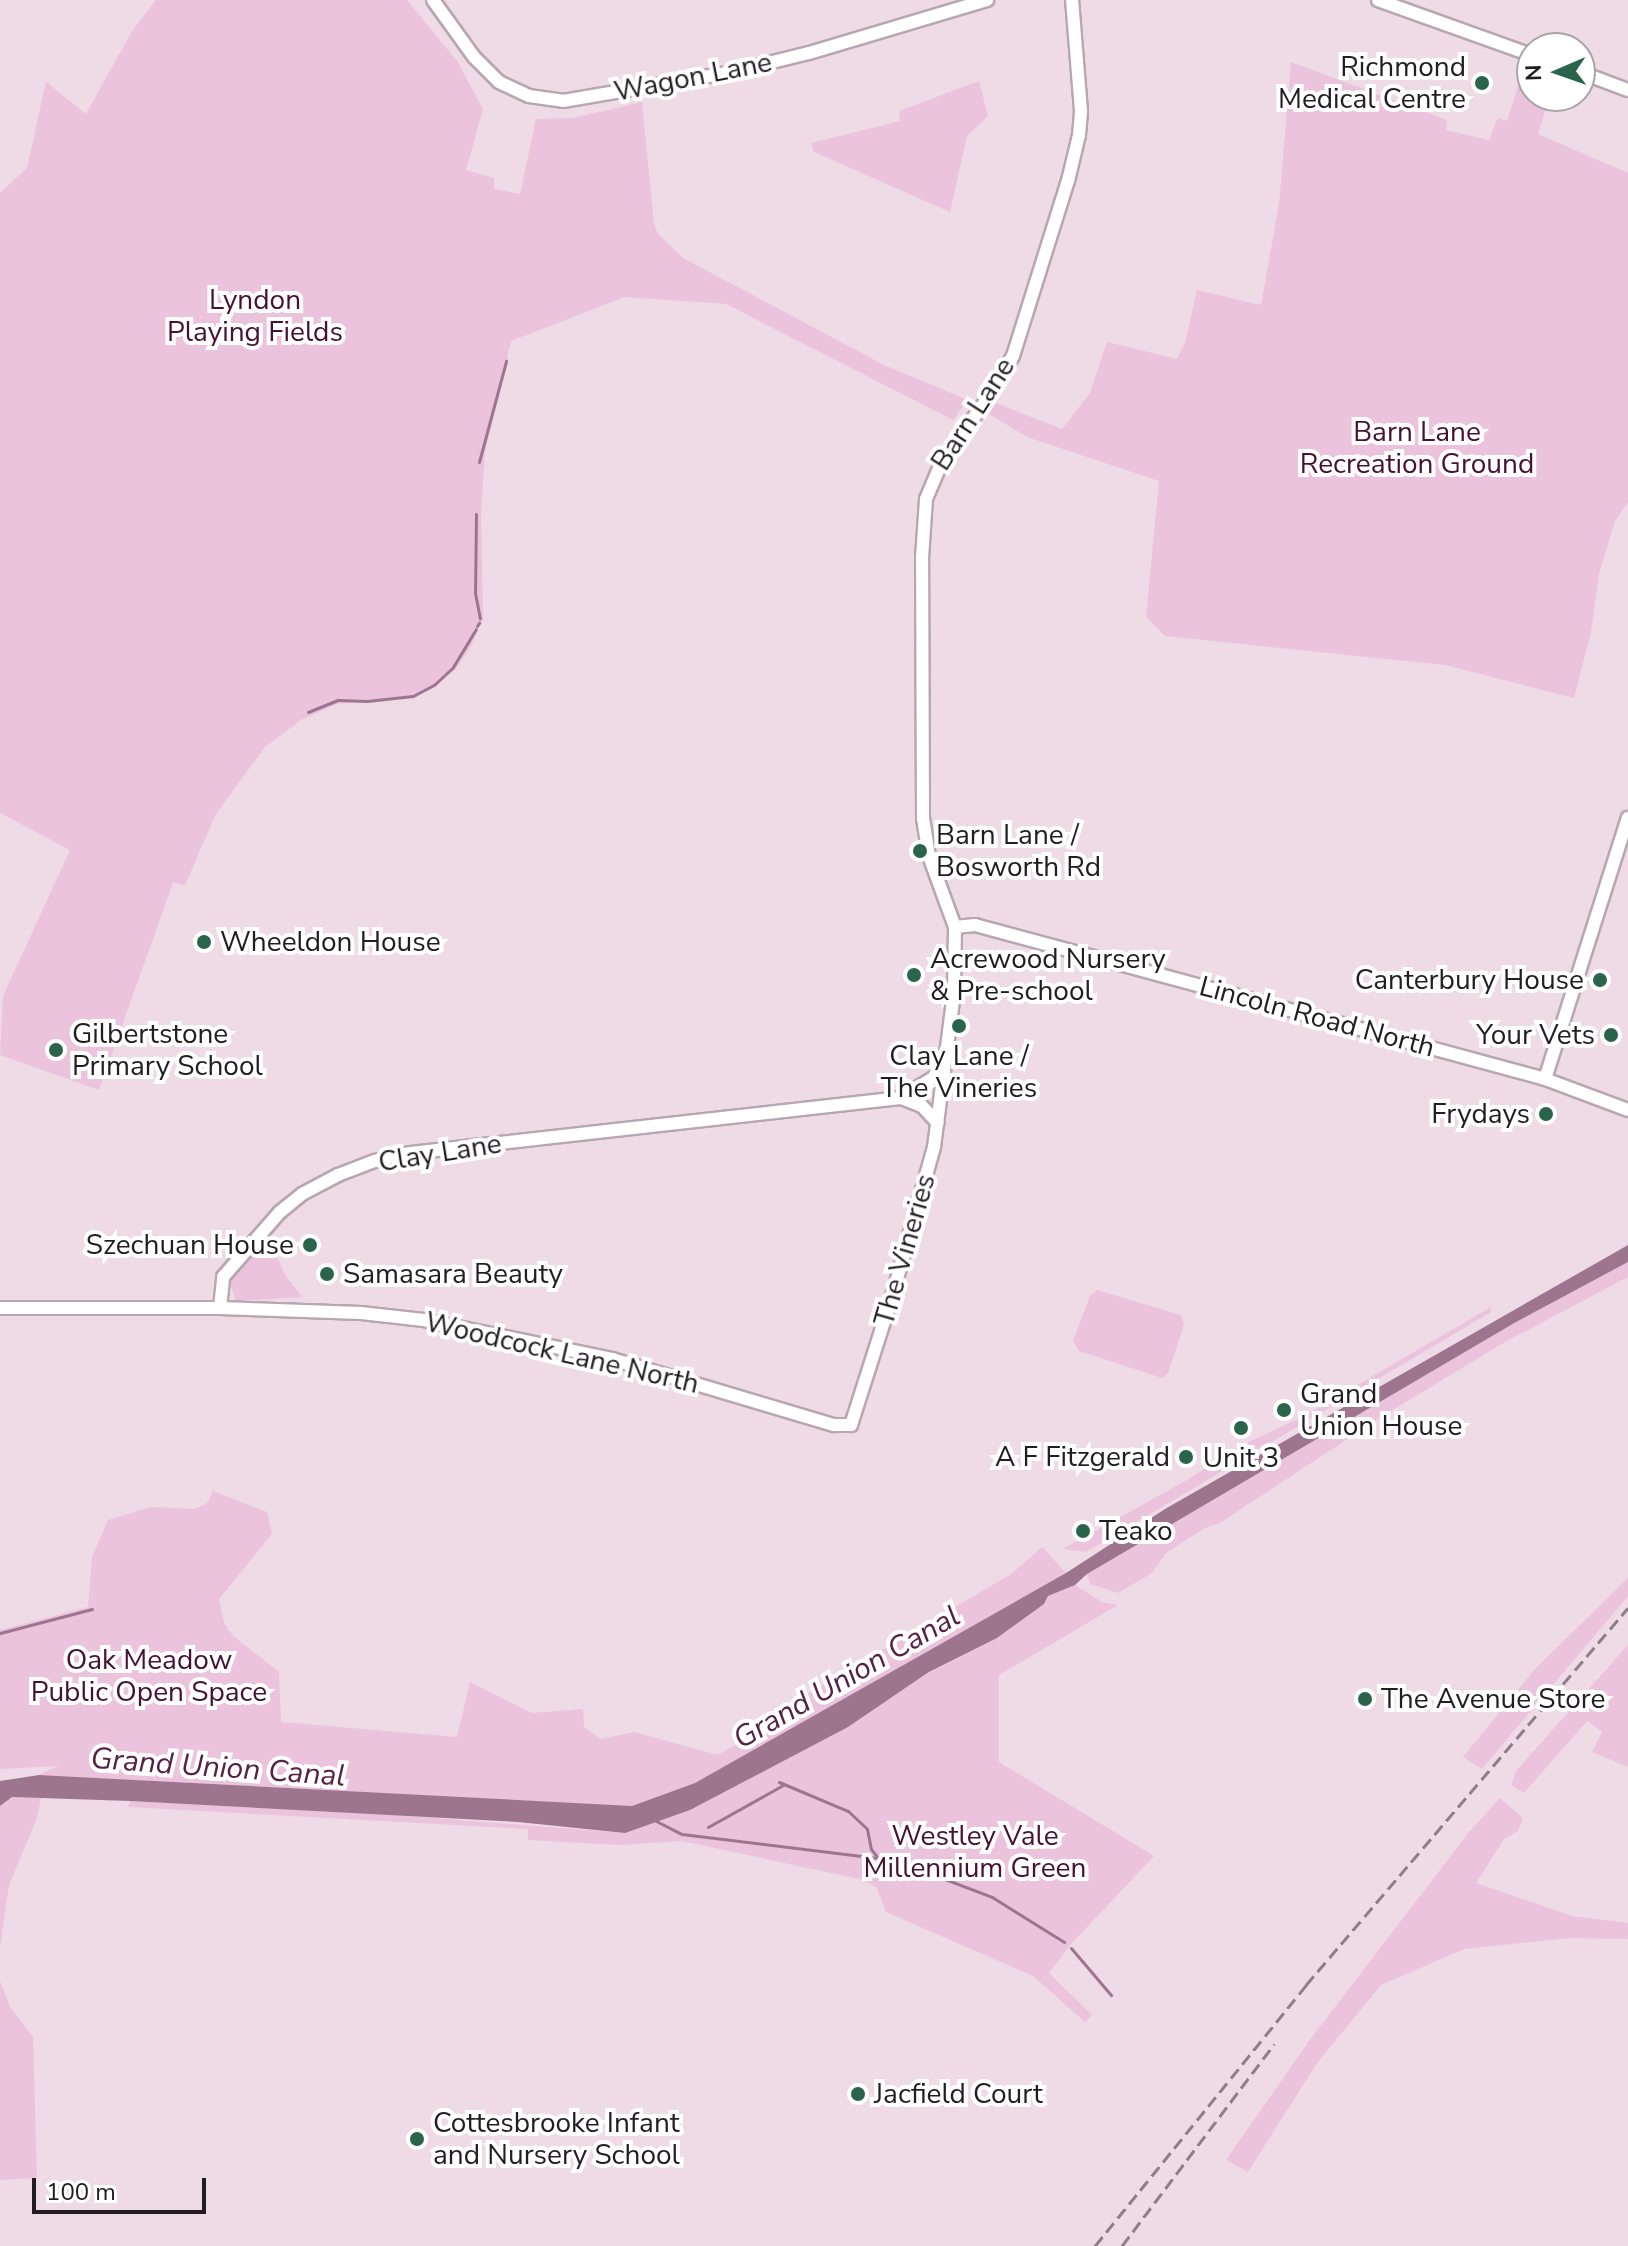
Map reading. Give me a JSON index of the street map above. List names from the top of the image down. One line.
{"streets":{"street":["Wagon Lane","Barn Lane","Lincoln Road North","Clay Lane","The Vineries","Woodcock Lane North"]},"crossings":[["Barn Lane","Lincoln Road North"],["Clay Lane","The Vineries"],["Clay Lane","Woodcock Lane North"],["The Vineries","Woodcock Lane North"]],"water":["Grand Union Canal"],"parks":["Lyndon Playing Fields","Barn Lane Recreation Ground","Oak Meadow Public Open Space","Westley Vale Millennium Green"],"places":["Richmond Medical Centre","Barn Lane / Bosworth Rd","Wheeldon House","Acrewood Nursery & Pre-school","Canterbury House","Clay Lane / The Vineries","Your Vets","Gilbertstone Primary School","Frydays","Szechuan House","Samasara Beauty","Grand Union House","Unit 3","A F Fitzgerald","Teako","The Avenue Store","Jacfield Court","Cottesbrooke Infant and Nursery School"],"scale_bar":"100 m","north":"left"}
